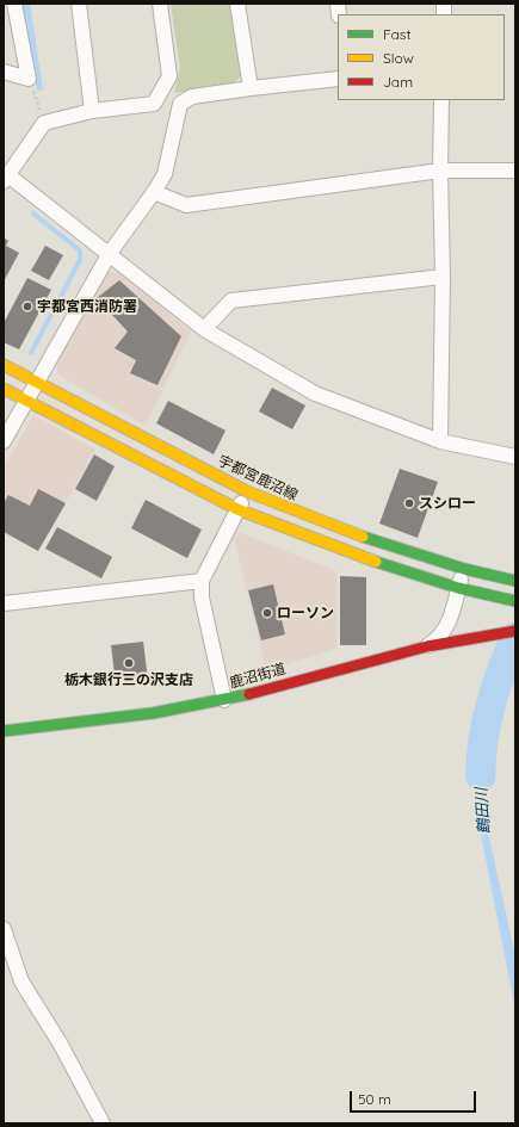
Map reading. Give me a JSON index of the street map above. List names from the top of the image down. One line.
{"streets":{"main road":["宇都宮鹿沼線","鹿沼街道"]},"water":["鶴田川"],"places":["宇都宮西消防署","スシロー","ローソン","栃木銀行三の沢支店"],"legend":["Fast","Slow","Jam"],"scale_bar":"50 m"}
